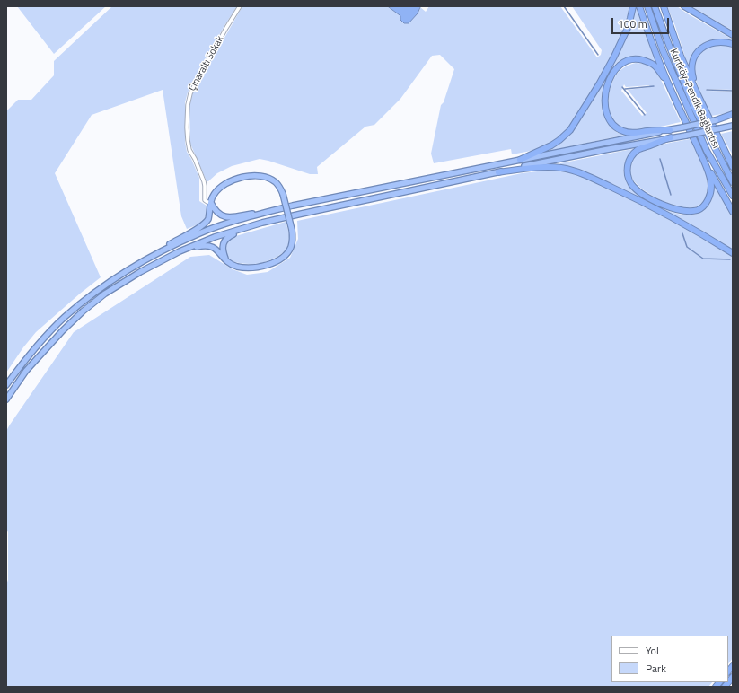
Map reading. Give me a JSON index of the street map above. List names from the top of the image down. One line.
{"streets":{"highway":["Kurtköy-Pendik Bağlantısı"],"street":["Çınaraltı Sokak"]},"legend":["Yol","Park"],"scale_bar":"100 m"}
